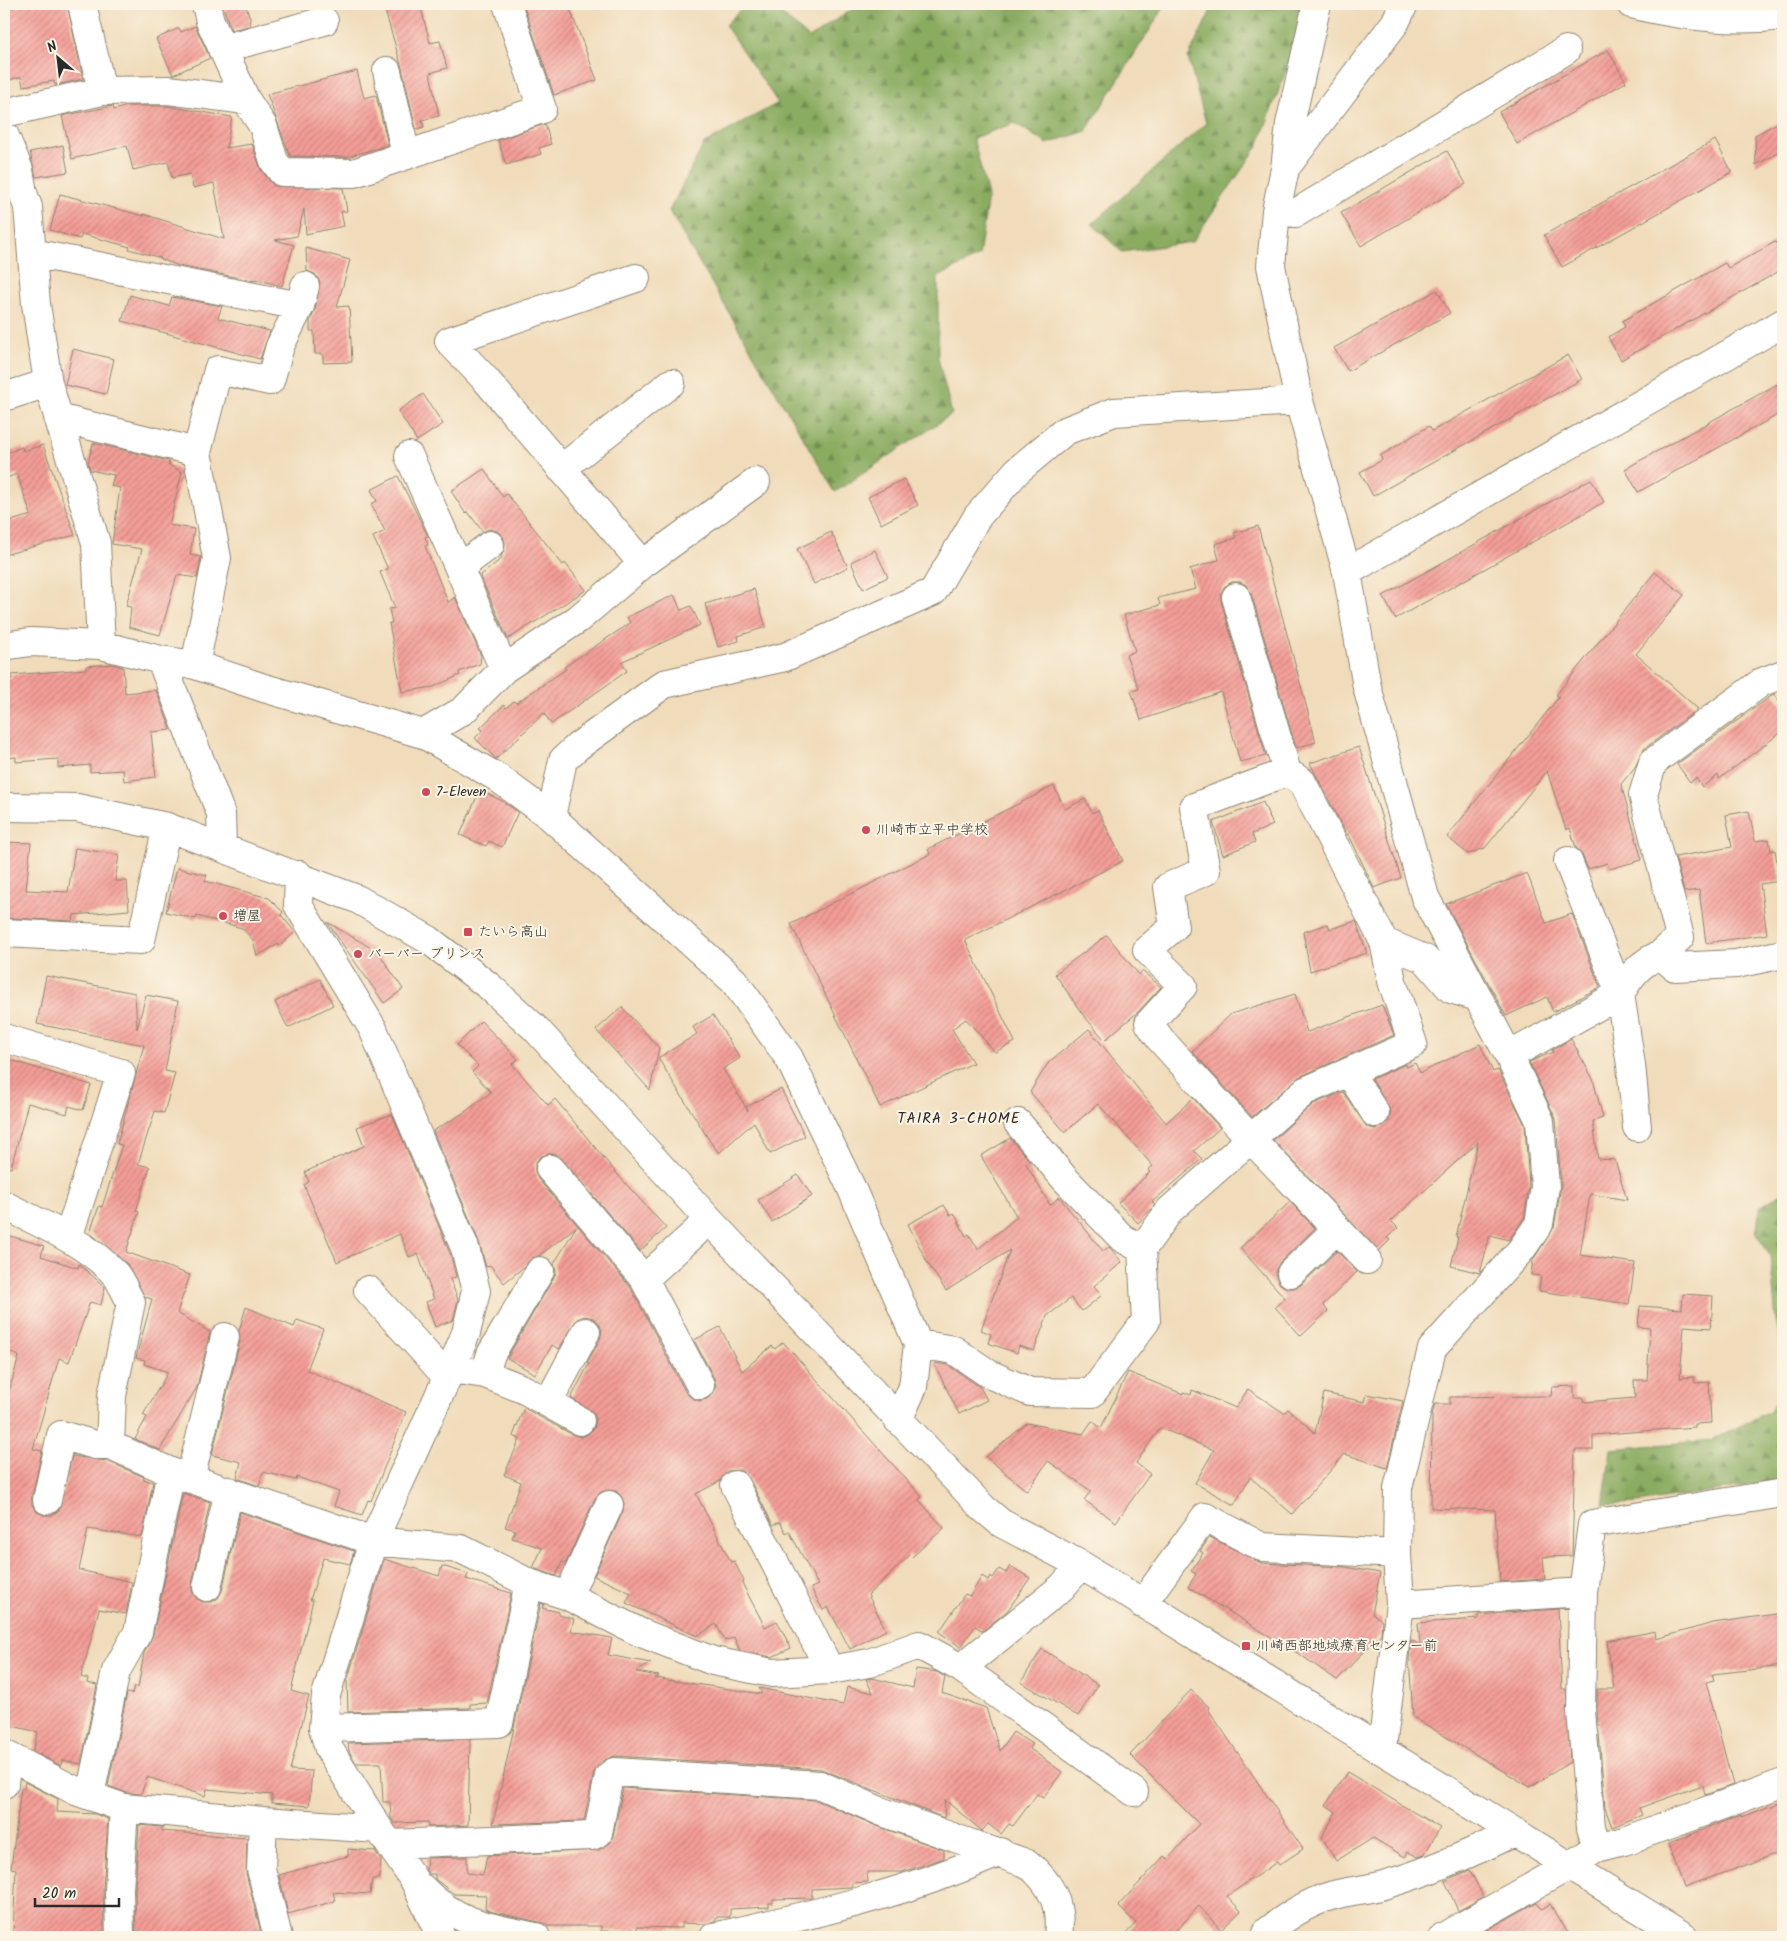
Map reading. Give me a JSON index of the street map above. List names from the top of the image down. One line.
{"districts":["TAIRA 3-CHOME"],"places":{"other":["7-Eleven","川崎市立平中学校","増屋","バーバー プリンス"],"transit":["たいら高山","川崎西部地域療育センター前"]},"scale_bar":"20 m","north":"top left"}
